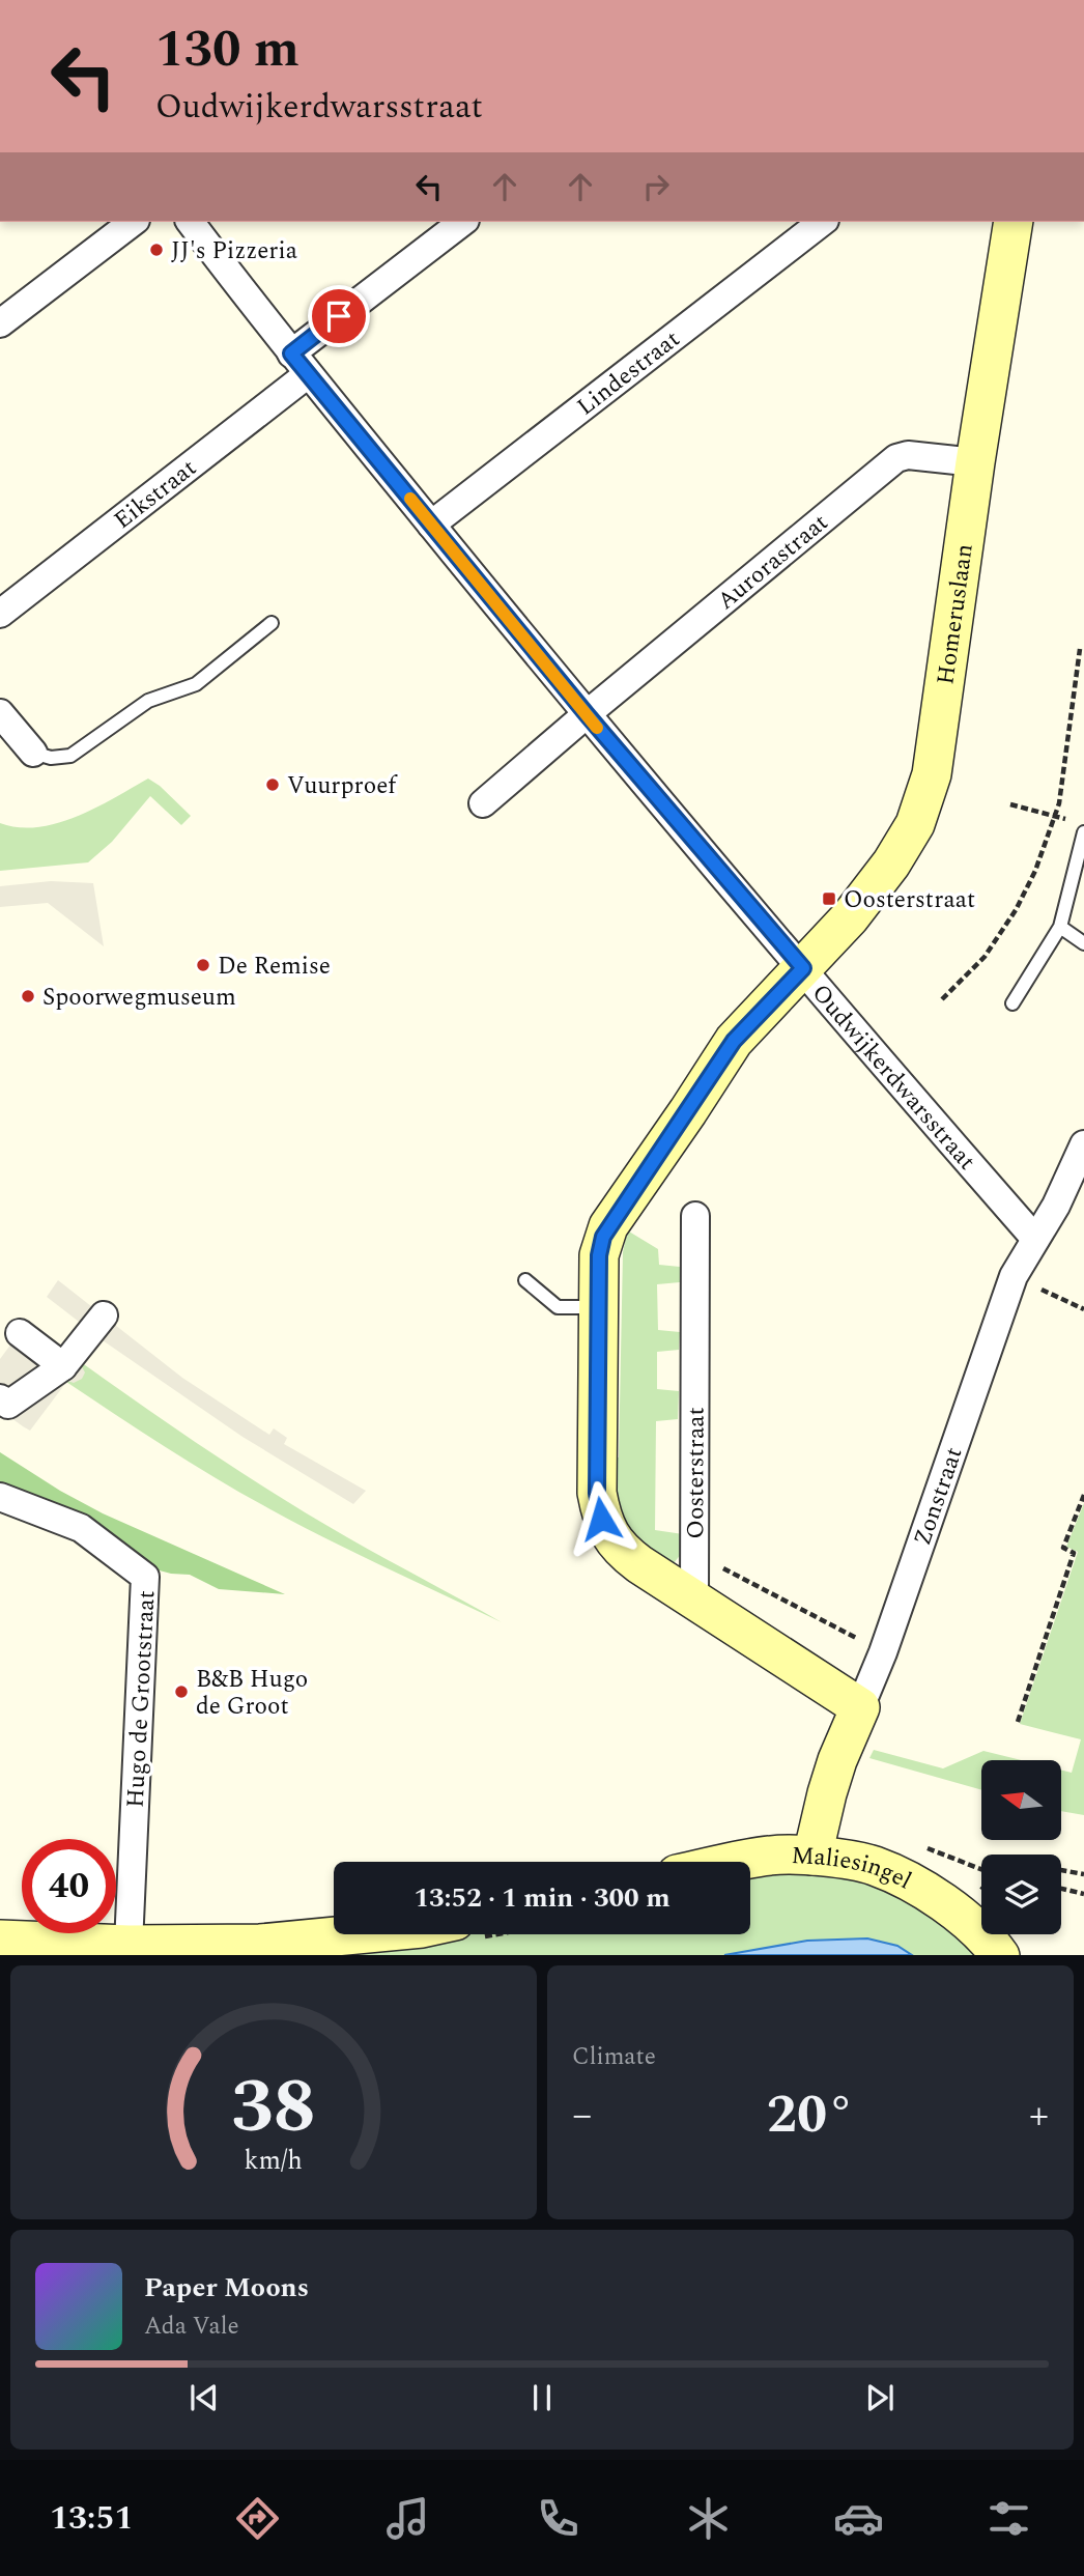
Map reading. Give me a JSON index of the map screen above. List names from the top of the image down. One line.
{"streets":{"street":["Lindestraat","Eikstraat","Aurorastraat","Homeruslaan","Oudwijkerdwarsstraat","Oosterstraat","Zonstraat","Hugo de Grootstraat","Maliesingel"]},"crossings":[["Lindestraat","Oudwijkerdwarsstraat"],["Eikstraat","Oudwijkerdwarsstraat"],["Aurorastraat","Homeruslaan"],["Aurorastraat","Oudwijkerdwarsstraat"],["Homeruslaan","Oudwijkerdwarsstraat"],["Oudwijkerdwarsstraat","Zonstraat"],["Zonstraat","Maliesingel"]],"places":{"other":["JJ's Pizzeria","Vuurproef","De Remise","Spoorwegmuseum","B&B Hugo de Groot"],"transit":["Oosterstraat"]},"north":"left","page":{"turn":["130 m","Oudwijkerdwarsstraat"],"limit":"40","trip":"13:52 · 1 min · 300 m","tile":"Climate","heat":["−","20°","+"],"song":["Paper Moons","Ada Vale"],"tabs":"13:51","gauge":["38","km/h"]}}
